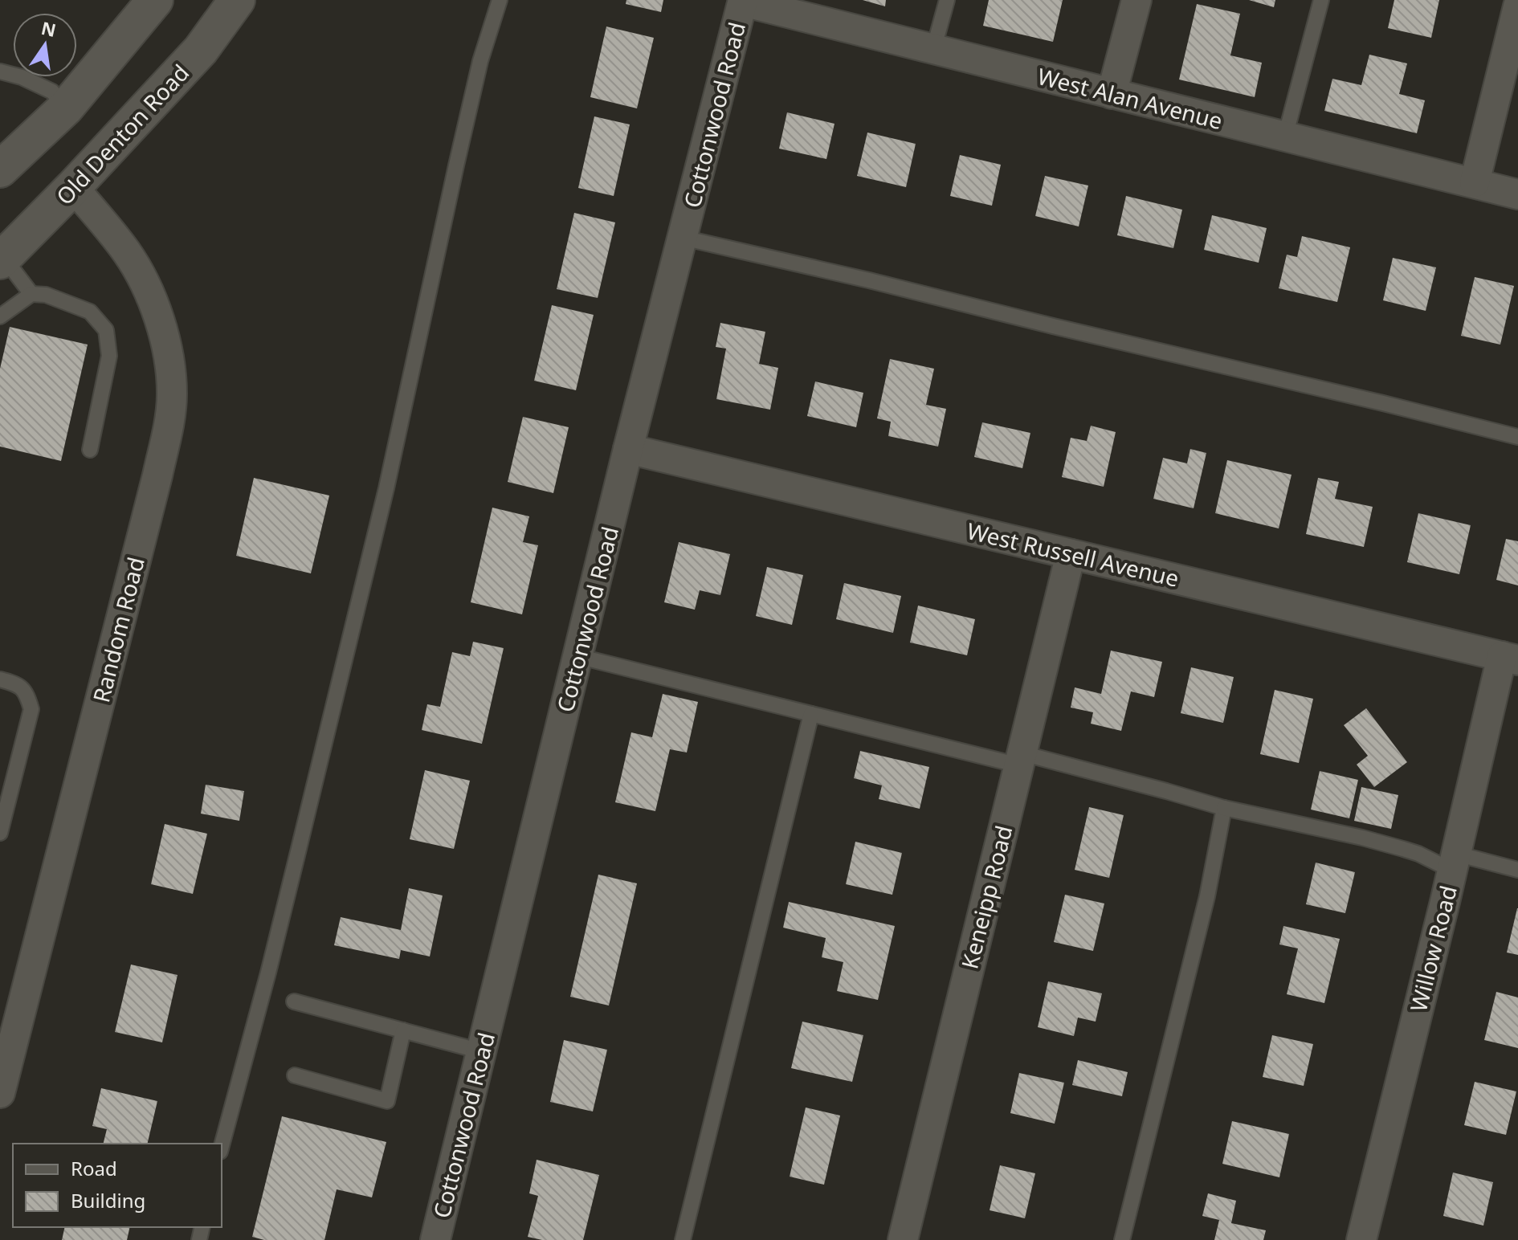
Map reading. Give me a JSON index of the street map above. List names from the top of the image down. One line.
{"streets":{"main road":["Old Denton Road"],"street":["West Alan Avenue","Cottonwood Road","West Russell Avenue","Random Road","Keneipp Road","Willow Road"]},"crossings":[["West Alan Avenue","Cottonwood Road"],["Cottonwood Road","West Russell Avenue"],["Old Denton Road","Random Road"],["West Russell Avenue","Keneipp Road"],["West Russell Avenue","Willow Road"]],"legend":["Road","Building"],"north":"top"}
